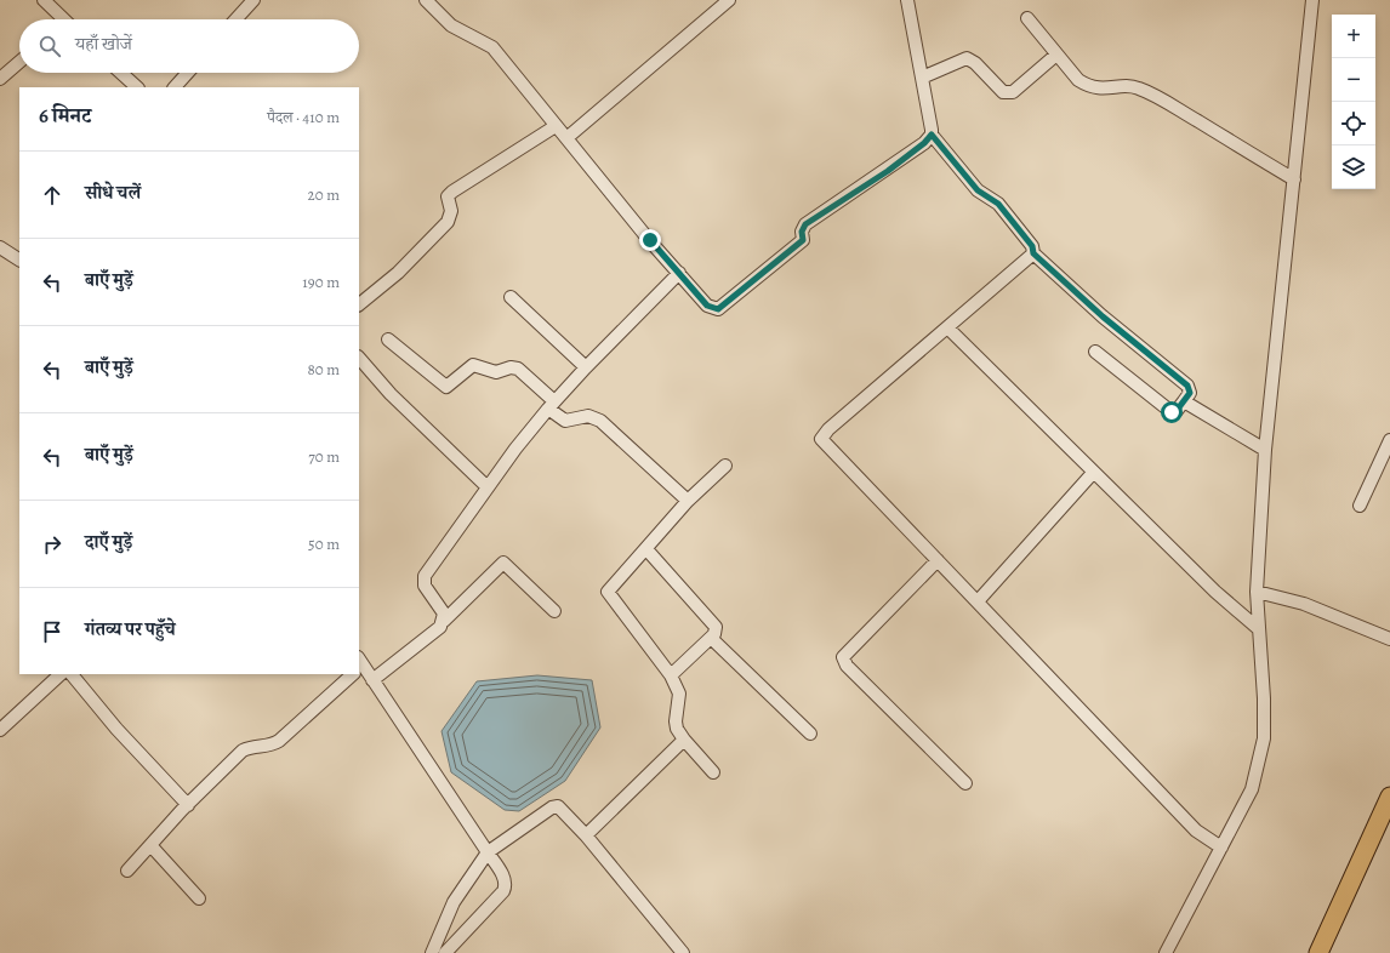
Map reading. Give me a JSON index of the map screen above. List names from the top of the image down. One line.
{"page":{"map_buttons":["+","−"],"search":"यहाँ खोजें","heading":["6 मिनट","पैदल · 410 m"],"list":[["सीधे चलें","20 m"],["बाएँ मुड़ें","190 m"],["बाएँ मुड़ें","80 m"],["बाएँ मुड़ें","70 m"],["दाएँ मुड़ें","50 m"],"गंतव्य पर पहुँचे"]}}
